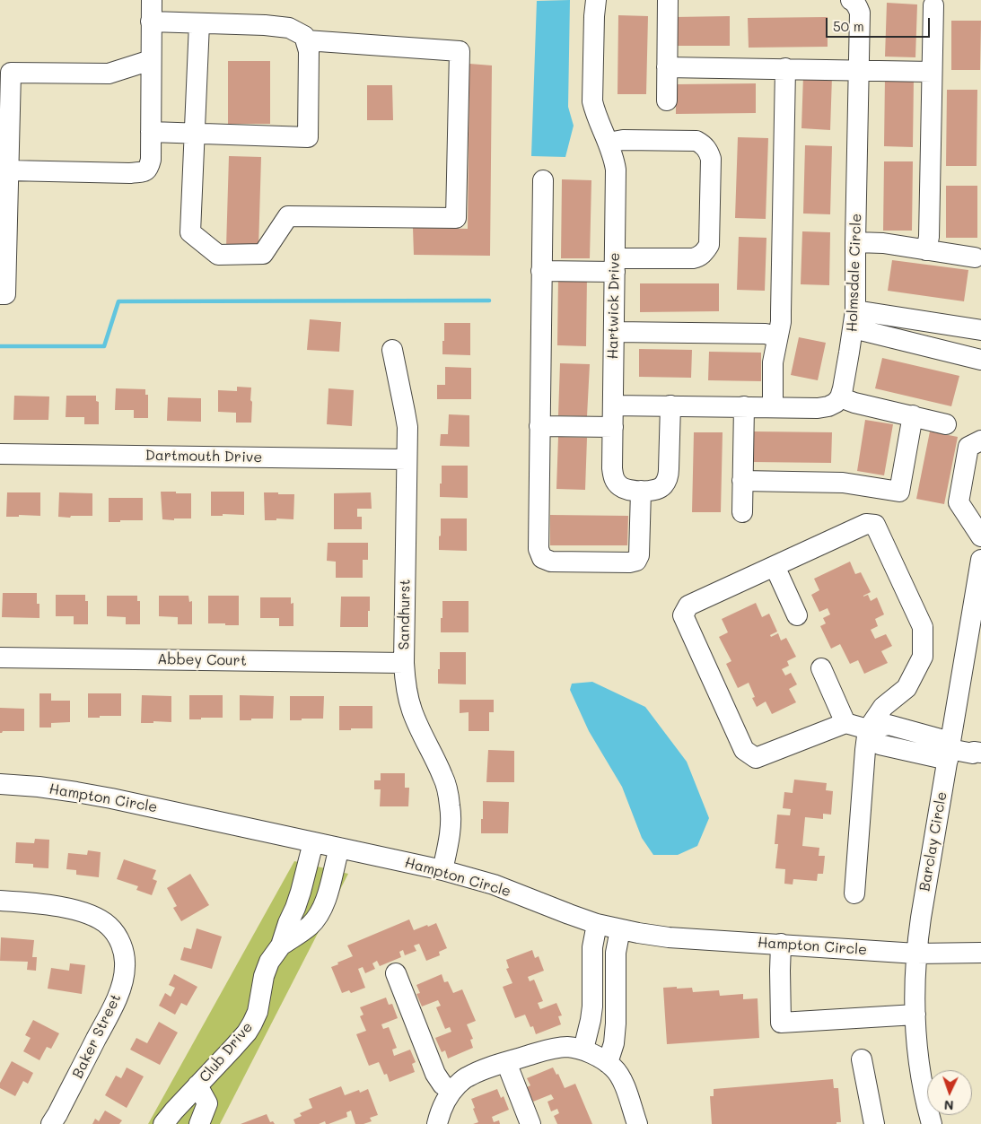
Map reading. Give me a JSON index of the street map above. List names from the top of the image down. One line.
{"streets":{"street":["Holmsdale Circle","Hartwick Drive","Dartmouth Drive","Sandhurst","Abbey Court","Hampton Circle","Barclay Circle","Baker Street","Club Drive"]},"crossings":[["Dartmouth Drive","Sandhurst"],["Sandhurst","Abbey Court"],["Sandhurst","Hampton Circle"],["Hampton Circle","Barclay Circle"],["Hampton Circle","Club Drive"]],"scale_bar":"50 m","north":"bottom"}
